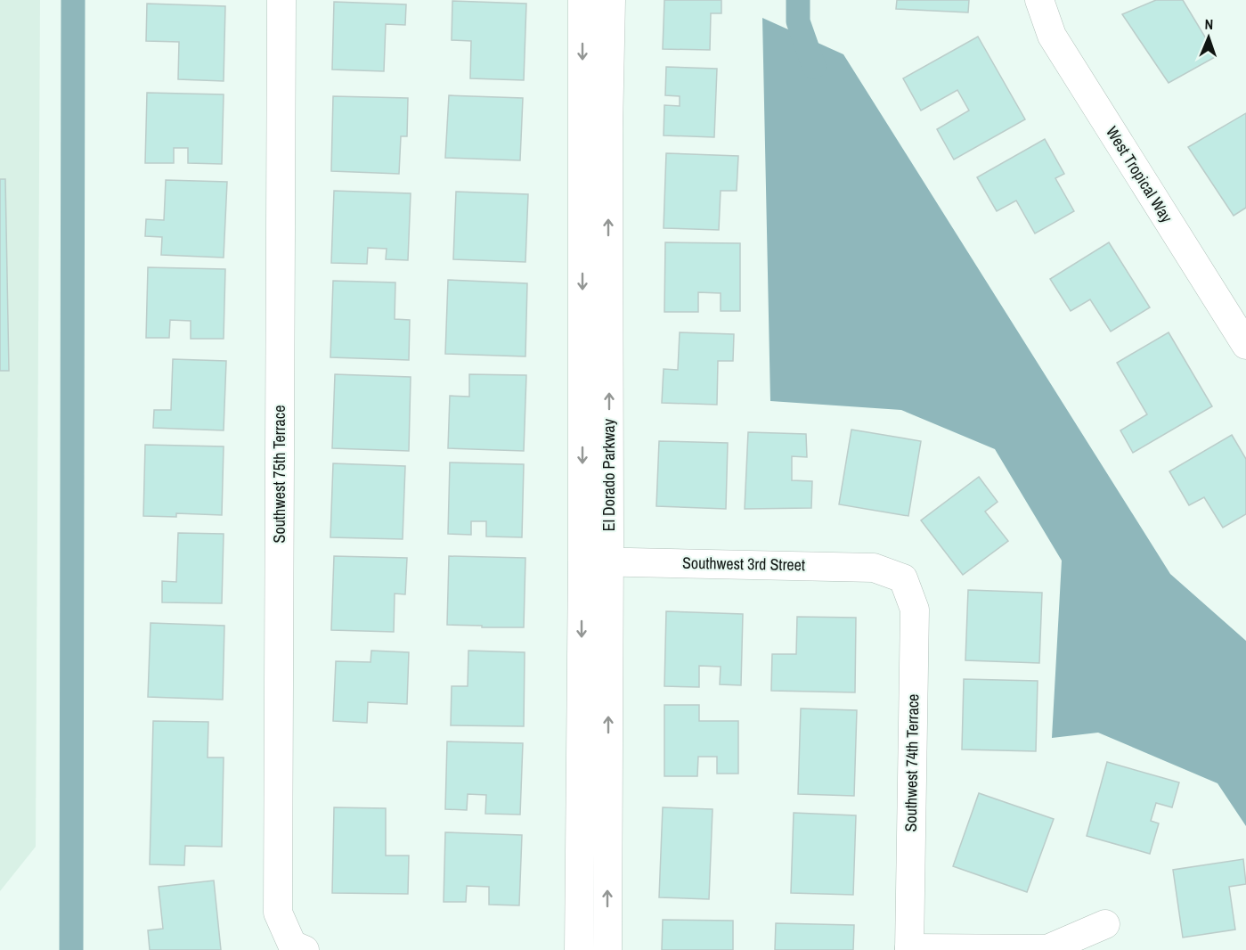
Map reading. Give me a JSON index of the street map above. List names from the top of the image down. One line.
{"streets":{"street":["West Tropical Way","Southwest 75th Terrace","El Dorado Parkway","Southwest 3rd Street","Southwest 74th Terrace"]},"crossings":[["El Dorado Parkway","Southwest 3rd Street"],["Southwest 3rd Street","Southwest 74th Terrace"]],"north":"top"}
